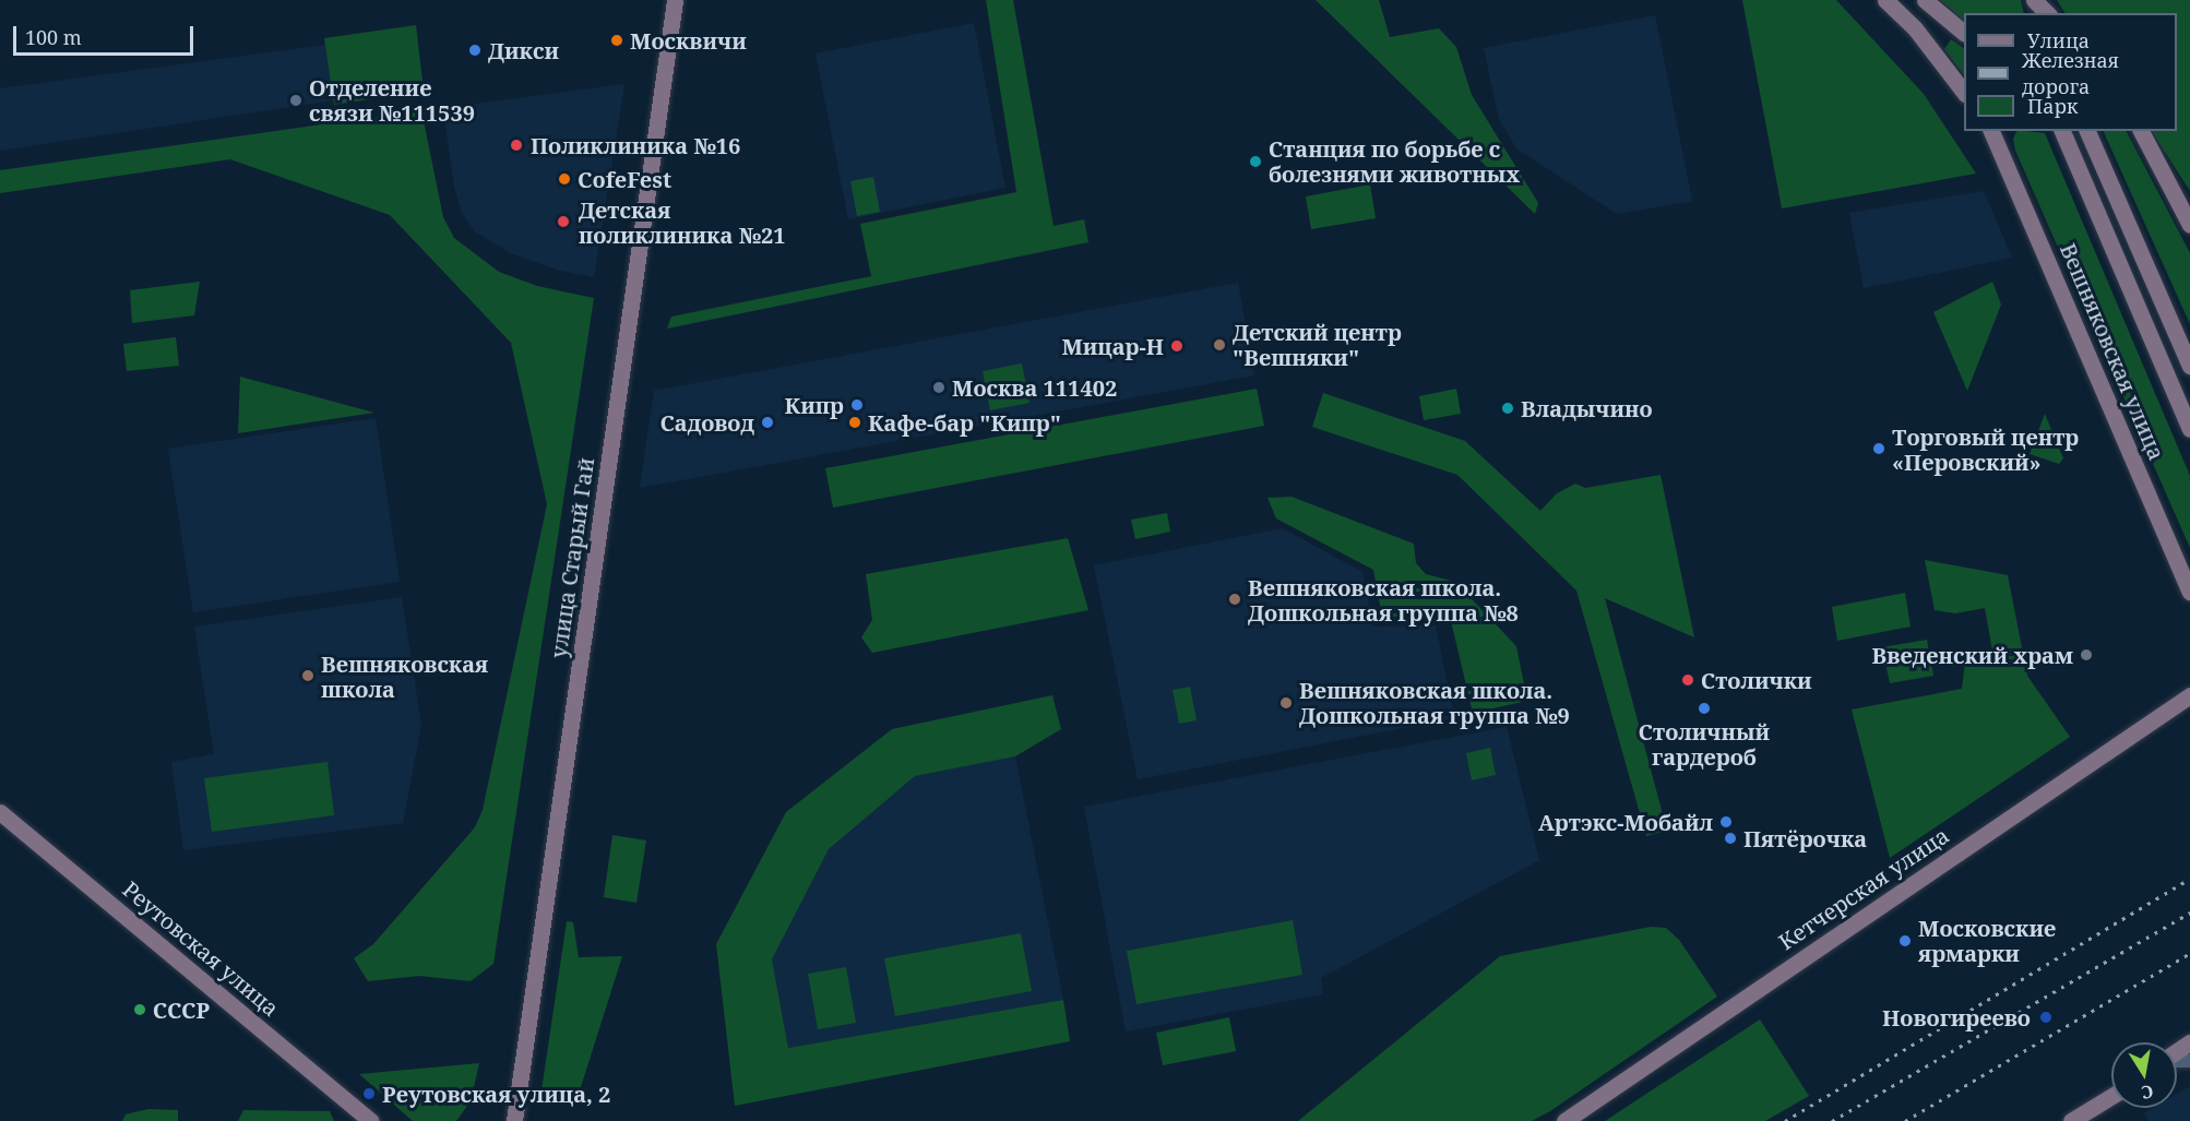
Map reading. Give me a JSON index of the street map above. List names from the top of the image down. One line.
{"streets":{"main road":["Вешняковская улица","улица Старый Гай","Кетчерская улица","Реутовская улица"]},"places":["Москвичи","Дикси","Отделение связи №111539","Поликлиника №16","Станция по борьбе с болезнями животных","CofeFest","Детская поликлиника №21","Детский центр \"Вешняки\"","Мицар-Н","Москва 111402","Кипр","Владычино","Садовод","Кафе-бар \"Кипр\"","Торговый центр «Перовский»","Вешняковская школа. Дошкольная группа №8","Введенский храм","Вешняковская школа","Столички","Вешняковская школа. Дошкольная группа №9","Столичный гардероб","Артэкс-Мобайл","Пятёрочка","Московские ярмарки","СССР","Новогиреево","Реутовская улица, 2"],"legend":["Улица","Железная дорога","Парк"],"scale_bar":"100 m","north":"bottom"}
